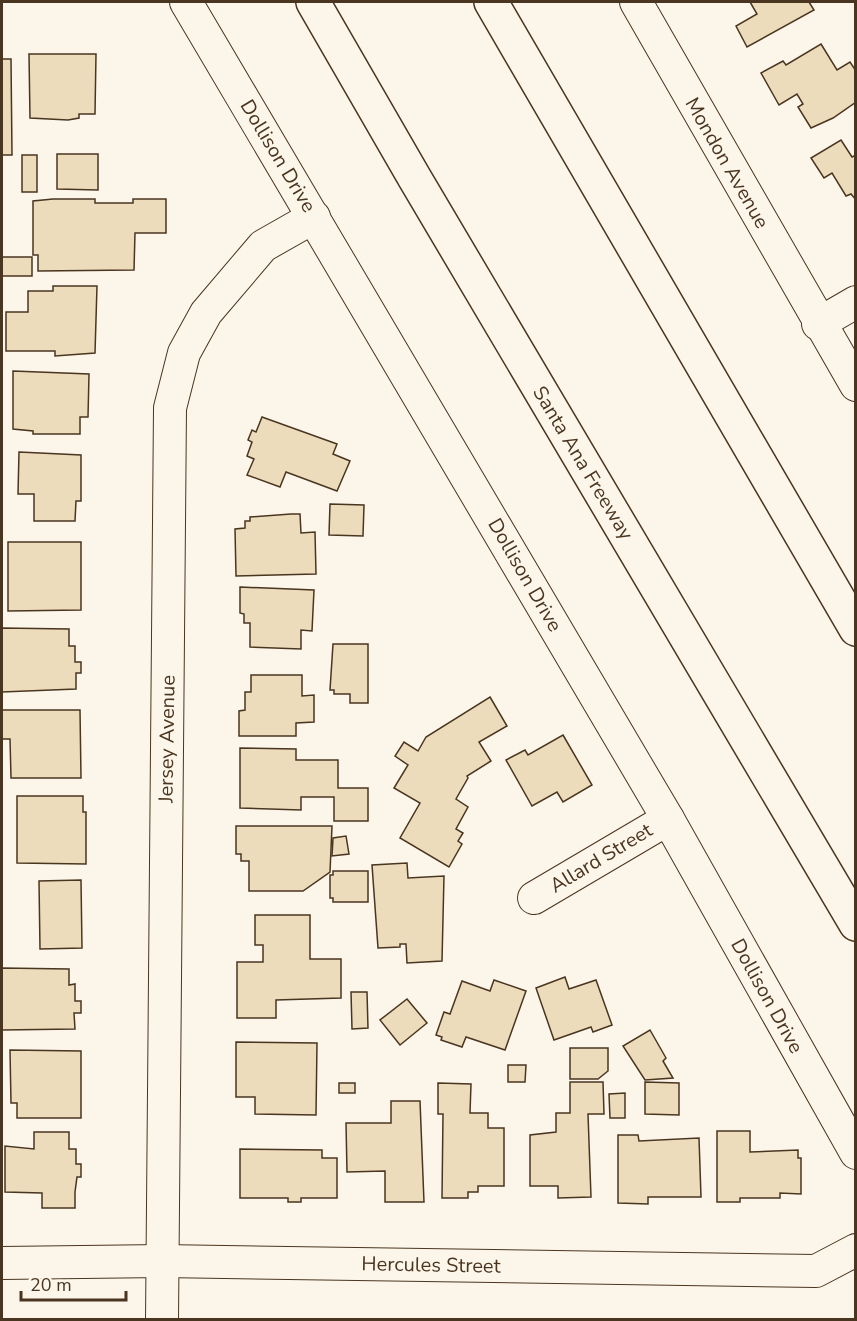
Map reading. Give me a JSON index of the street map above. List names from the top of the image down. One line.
{"streets":{"highway":["Santa Ana Freeway"],"street":["Dollison Drive","Mondon Avenue","Jersey Avenue","Allard Street","Hercules Street"]},"crossings":[["Dollison Drive","Jersey Avenue"],["Dollison Drive","Allard Street"],["Jersey Avenue","Hercules Street"]],"scale_bar":"20 m"}
